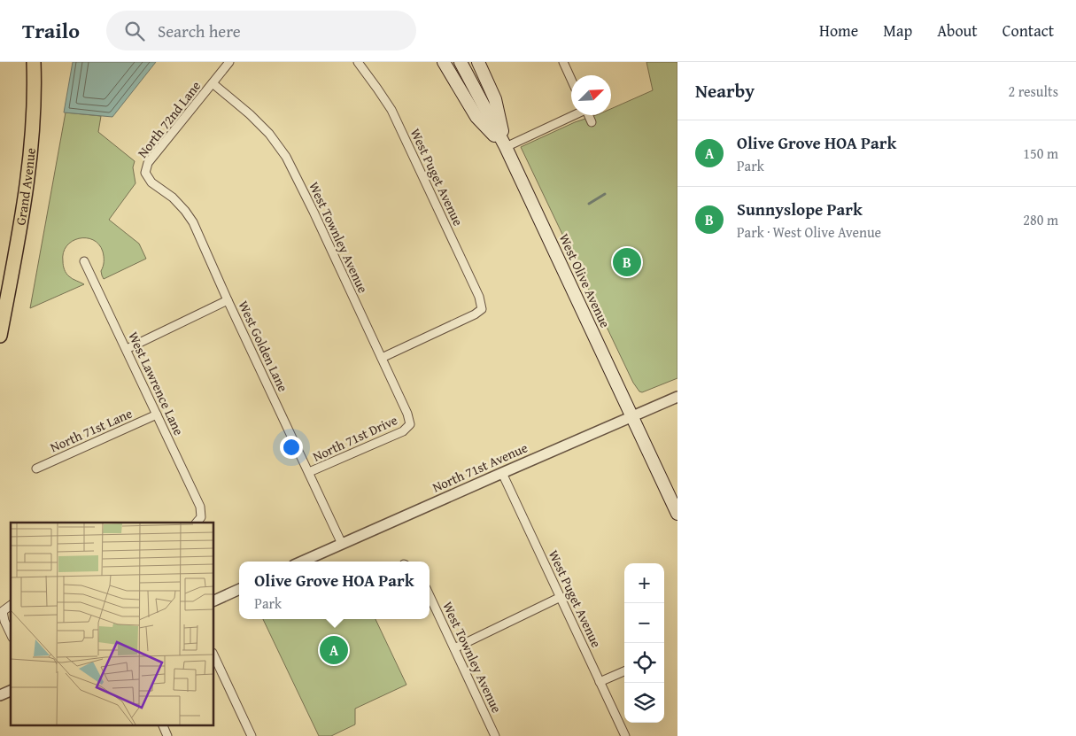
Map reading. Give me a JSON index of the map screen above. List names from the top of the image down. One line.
{"streets":{"highway":["Grand Avenue"],"main road":["West Olive Avenue"],"street":["North 72nd Lane","West Puget Avenue","West Townley Avenue","West Golden Lane","West Lawrence Lane","North 71st Lane","North 71st Drive","North 71st Avenue"]},"crossings":[["North 72nd Lane","West Townley Avenue"],["North 72nd Lane","West Golden Lane"],["West Puget Avenue","West Townley Avenue"],["West Puget Avenue","North 71st Avenue"],["West Townley Avenue","North 71st Drive"],["West Olive Avenue","North 71st Avenue"],["West Golden Lane","North 71st Drive"],["West Golden Lane","North 71st Avenue"],["West Lawrence Lane","North 71st Lane"]],"north":"top right","page":{"header":"Trailo","search":"Search here","nav":["Home","Map","About","Contact"],"heading":["Nearby","2 results"],"list":[{"mark":"A","name":"Olive Grove HOA Park","note":"Park","value":"150 m"},{"mark":"B","name":"Sunnyslope Park","note":"Park · West Olive Avenue","value":"280 m"}],"pins":["B","A"],"popup":["Olive Grove HOA Park","Park"],"map_buttons":["+","−"]}}
